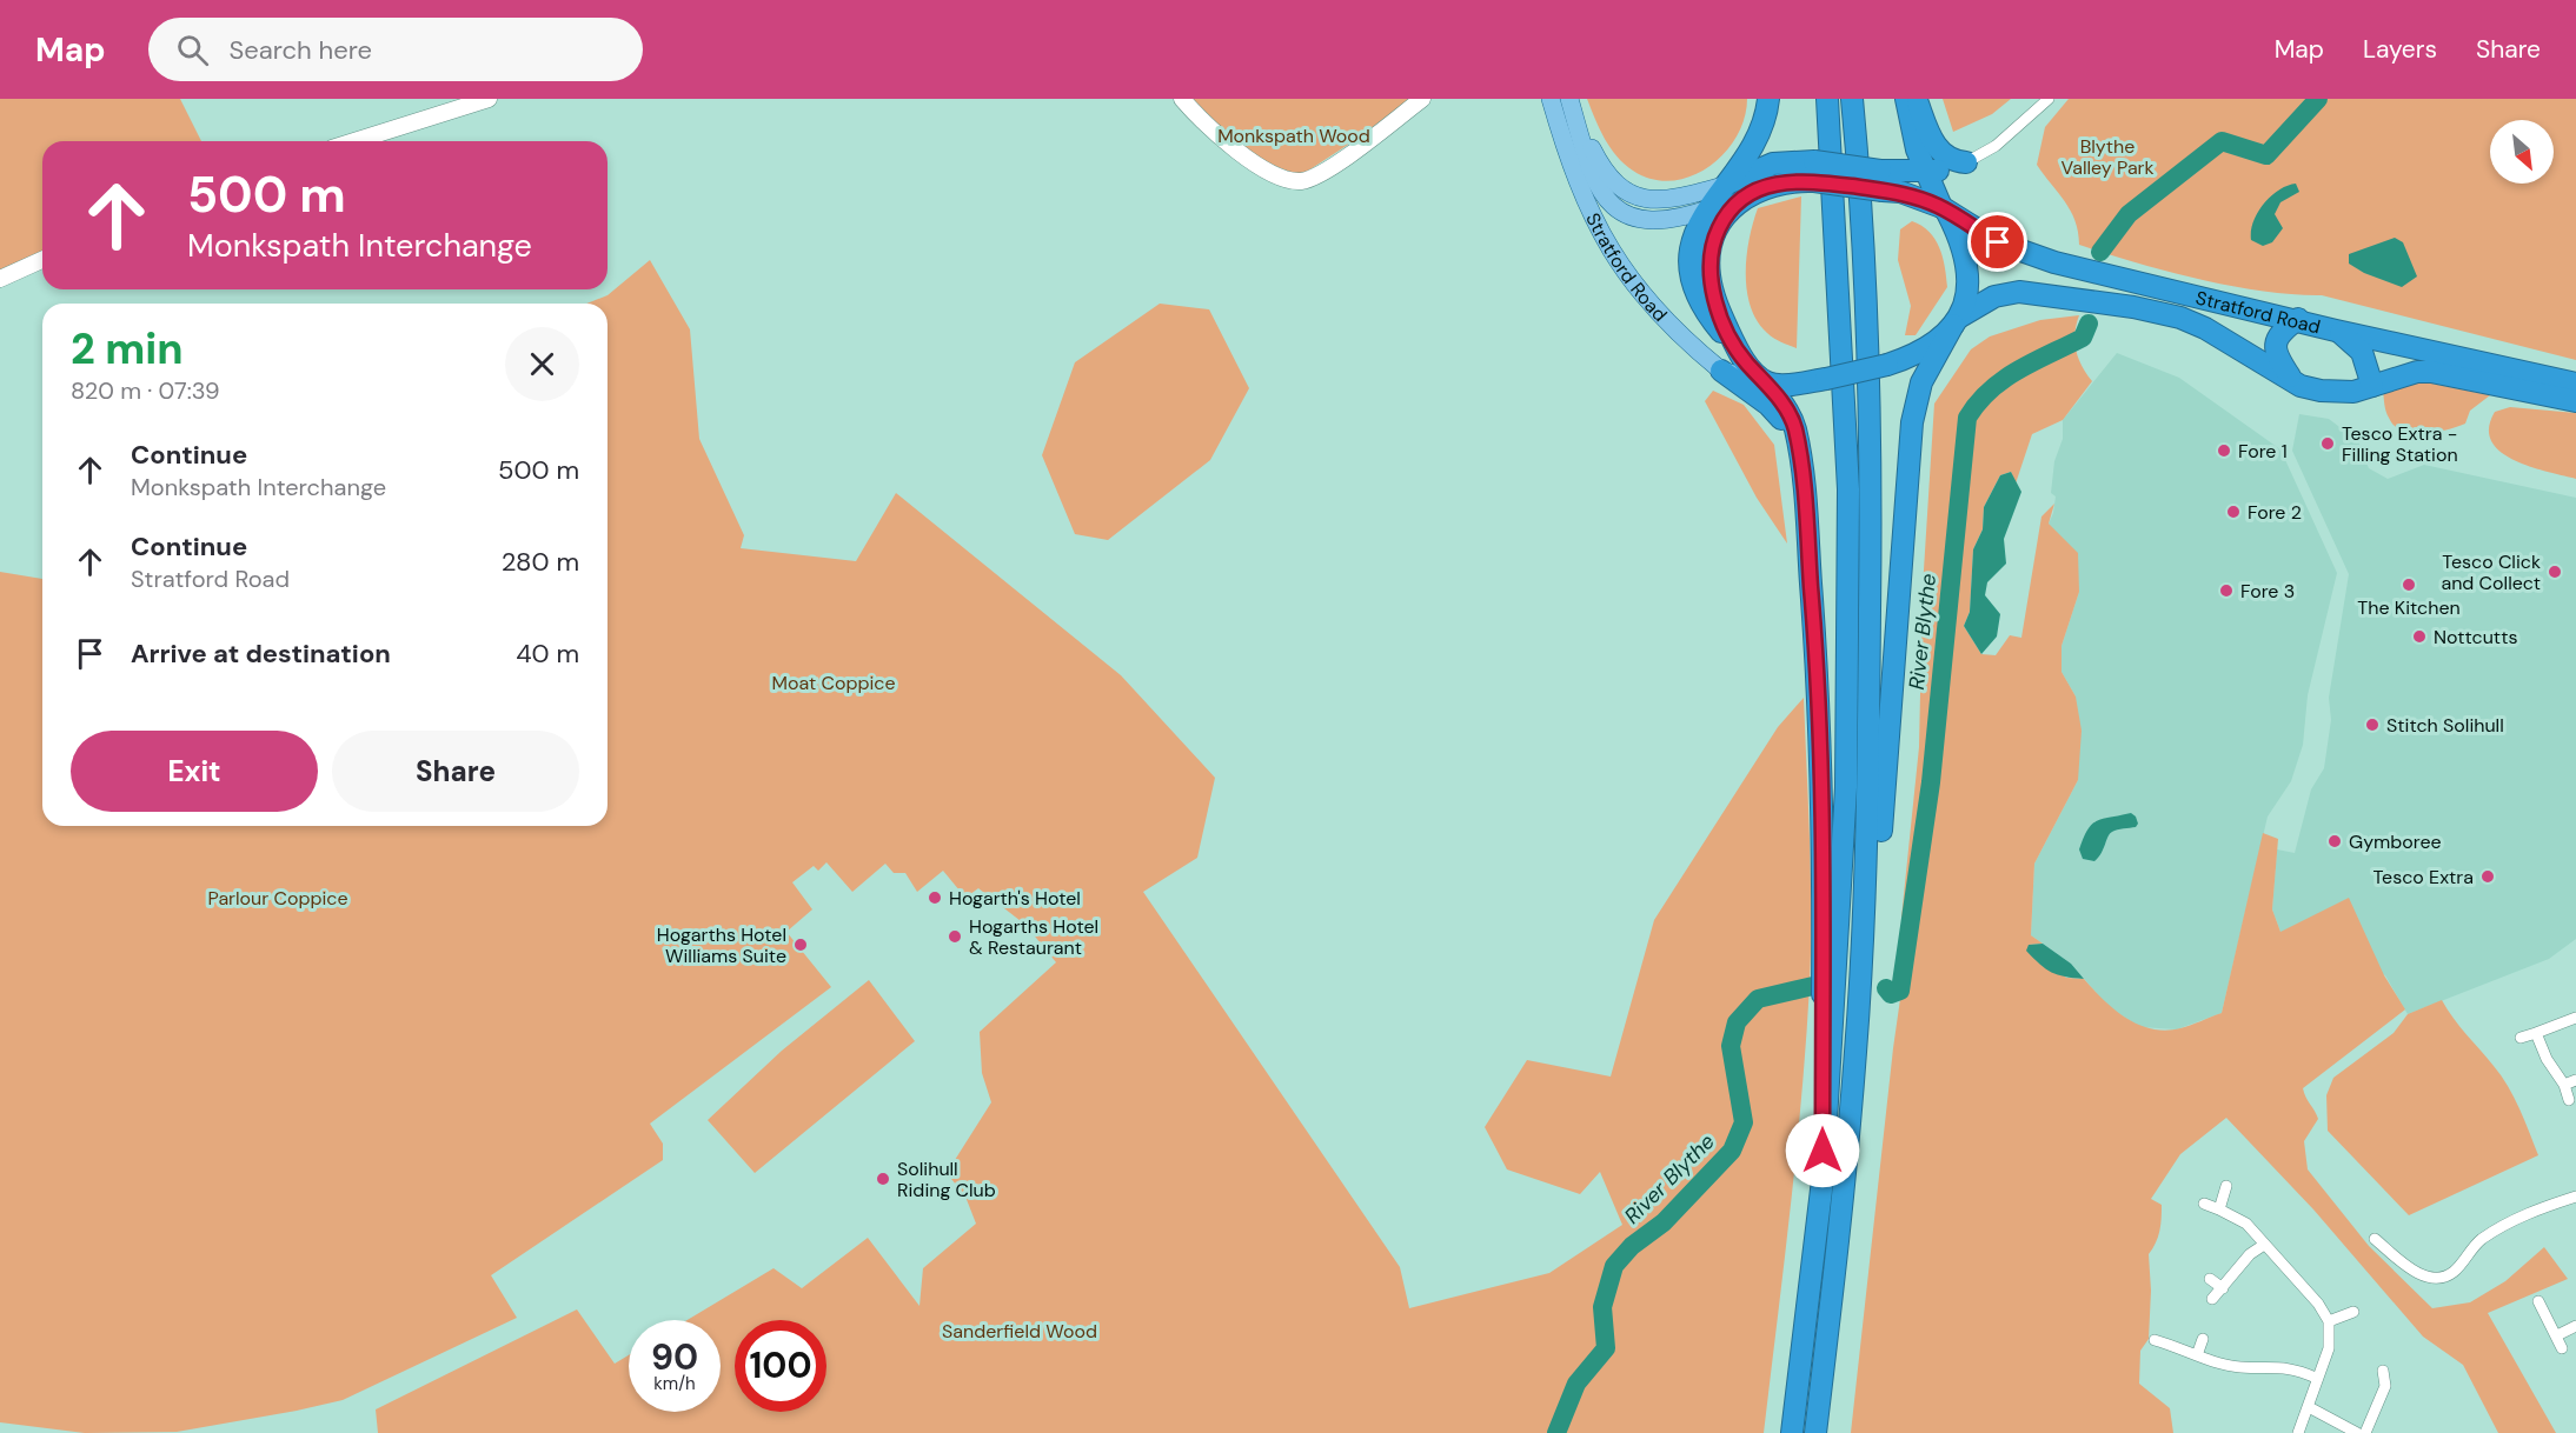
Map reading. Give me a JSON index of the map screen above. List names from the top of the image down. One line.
{"streets":{"highway":["Stratford Road"]},"water":["River Blythe"],"parks":["Monkspath Wood","Blythe Valley Park","Moat Coppice","Parlour Coppice","Sanderfield Wood"],"places":["Tesco Extra - Filling Station","Fore 1","Fore 2","Tesco Click and Collect","The Kitchen","Fore 3","Nottcutts","Stitch Solihull","Gymboree","Tesco Extra","Hogarth's Hotel","Hogarths Hotel & Restaurant","Hogarths Hotel Williams Suite","Solihull Riding Club"],"north":"bottom right","page":{"header":"Map","search":"Search here","nav":["Map","Layers","Share"],"turn":["500 m","Monkspath Interchange"],"heading":["2 min","820 m · 07:39"],"list":[{"name":"Continue","note":"Monkspath Interchange","value":"500 m"},{"name":"Continue","note":"Stratford Road","value":"280 m"},{"name":"Arrive at destination","value":"40 m"}],"buttons":["Exit","Share"],"speed":"90 km/h","limit":"100"}}
